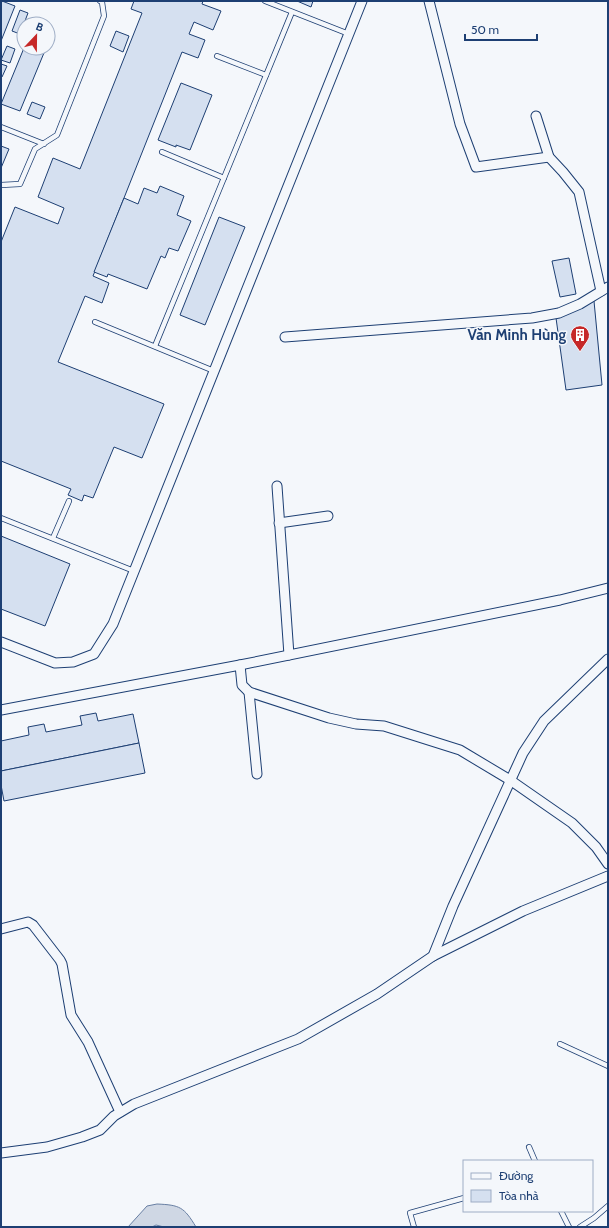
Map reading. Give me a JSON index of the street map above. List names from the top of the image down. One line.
{"places":{"building":["Văn Minh Hùng"]},"legend":["Đường","Tòa nhà"],"scale_bar":"50 m","north":"top"}
